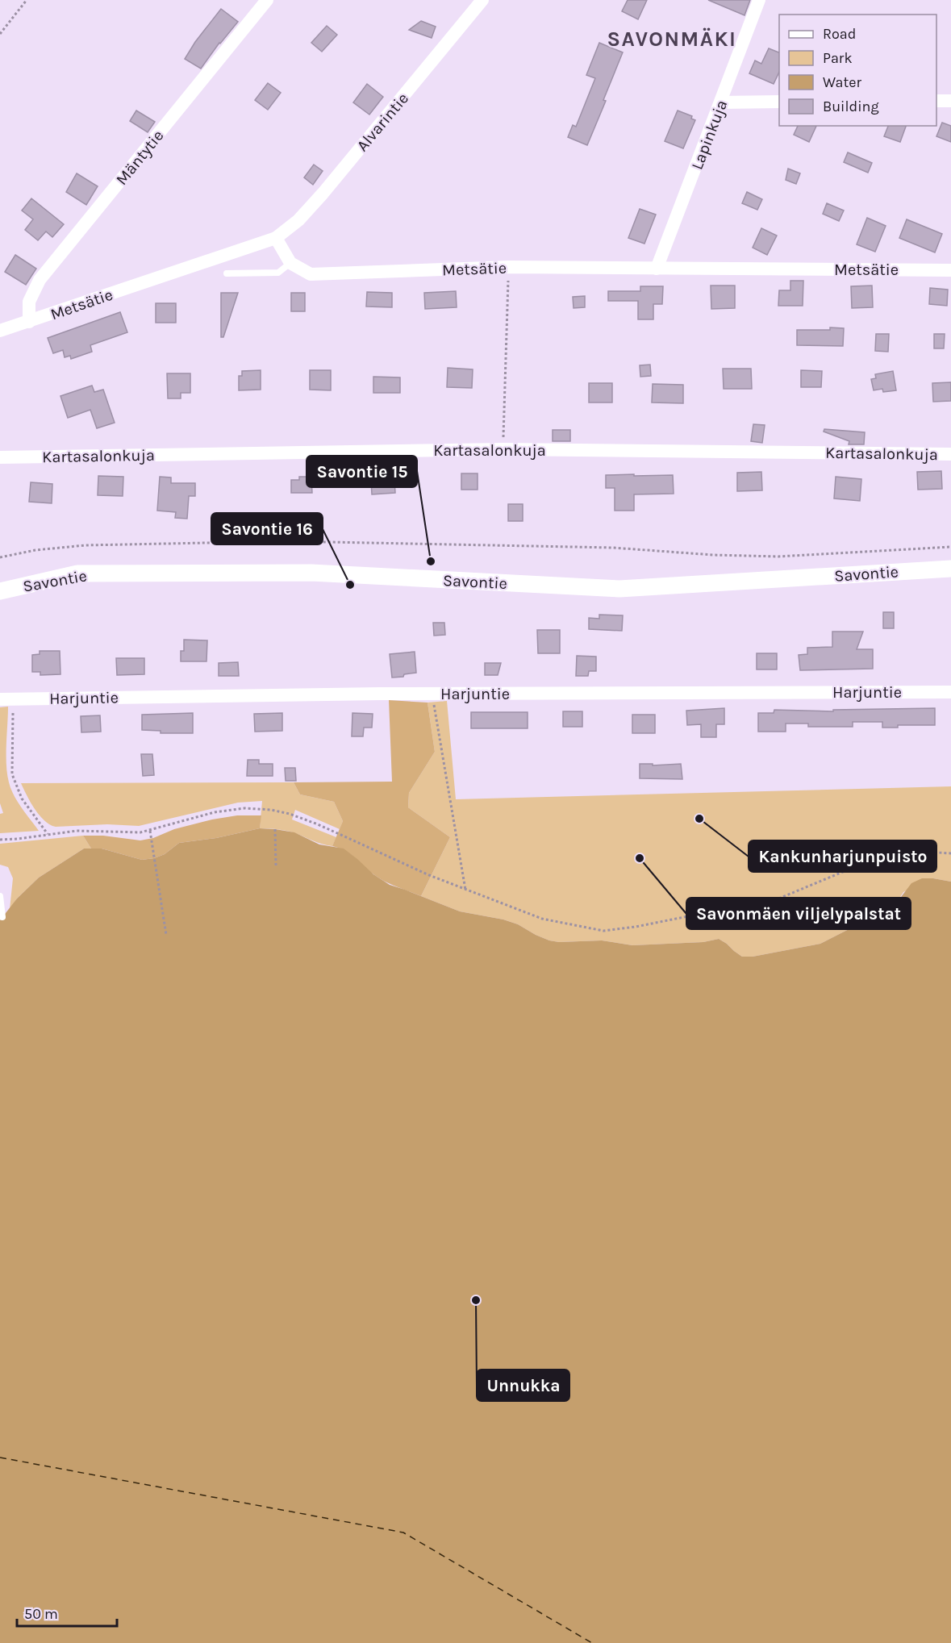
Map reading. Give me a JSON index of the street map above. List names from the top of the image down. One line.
{"streets":{"street":["Alvarintie","Lapinkuja","Mäntytie","Metsätie","Kartasalonkuja","Savontie","Harjuntie"]},"crossings":[["Alvarintie","Metsätie"],["Lapinkuja","Metsätie"],["Mäntytie","Metsätie"]],"districts":["SAVONMÄKI"],"places":["Savontie 15","Savontie 16","Kankunharjunpuisto","Savonmäen viljelypalstat","Unnukka"],"legend":["Road","Park","Water","Building"],"scale_bar":"50 m"}
